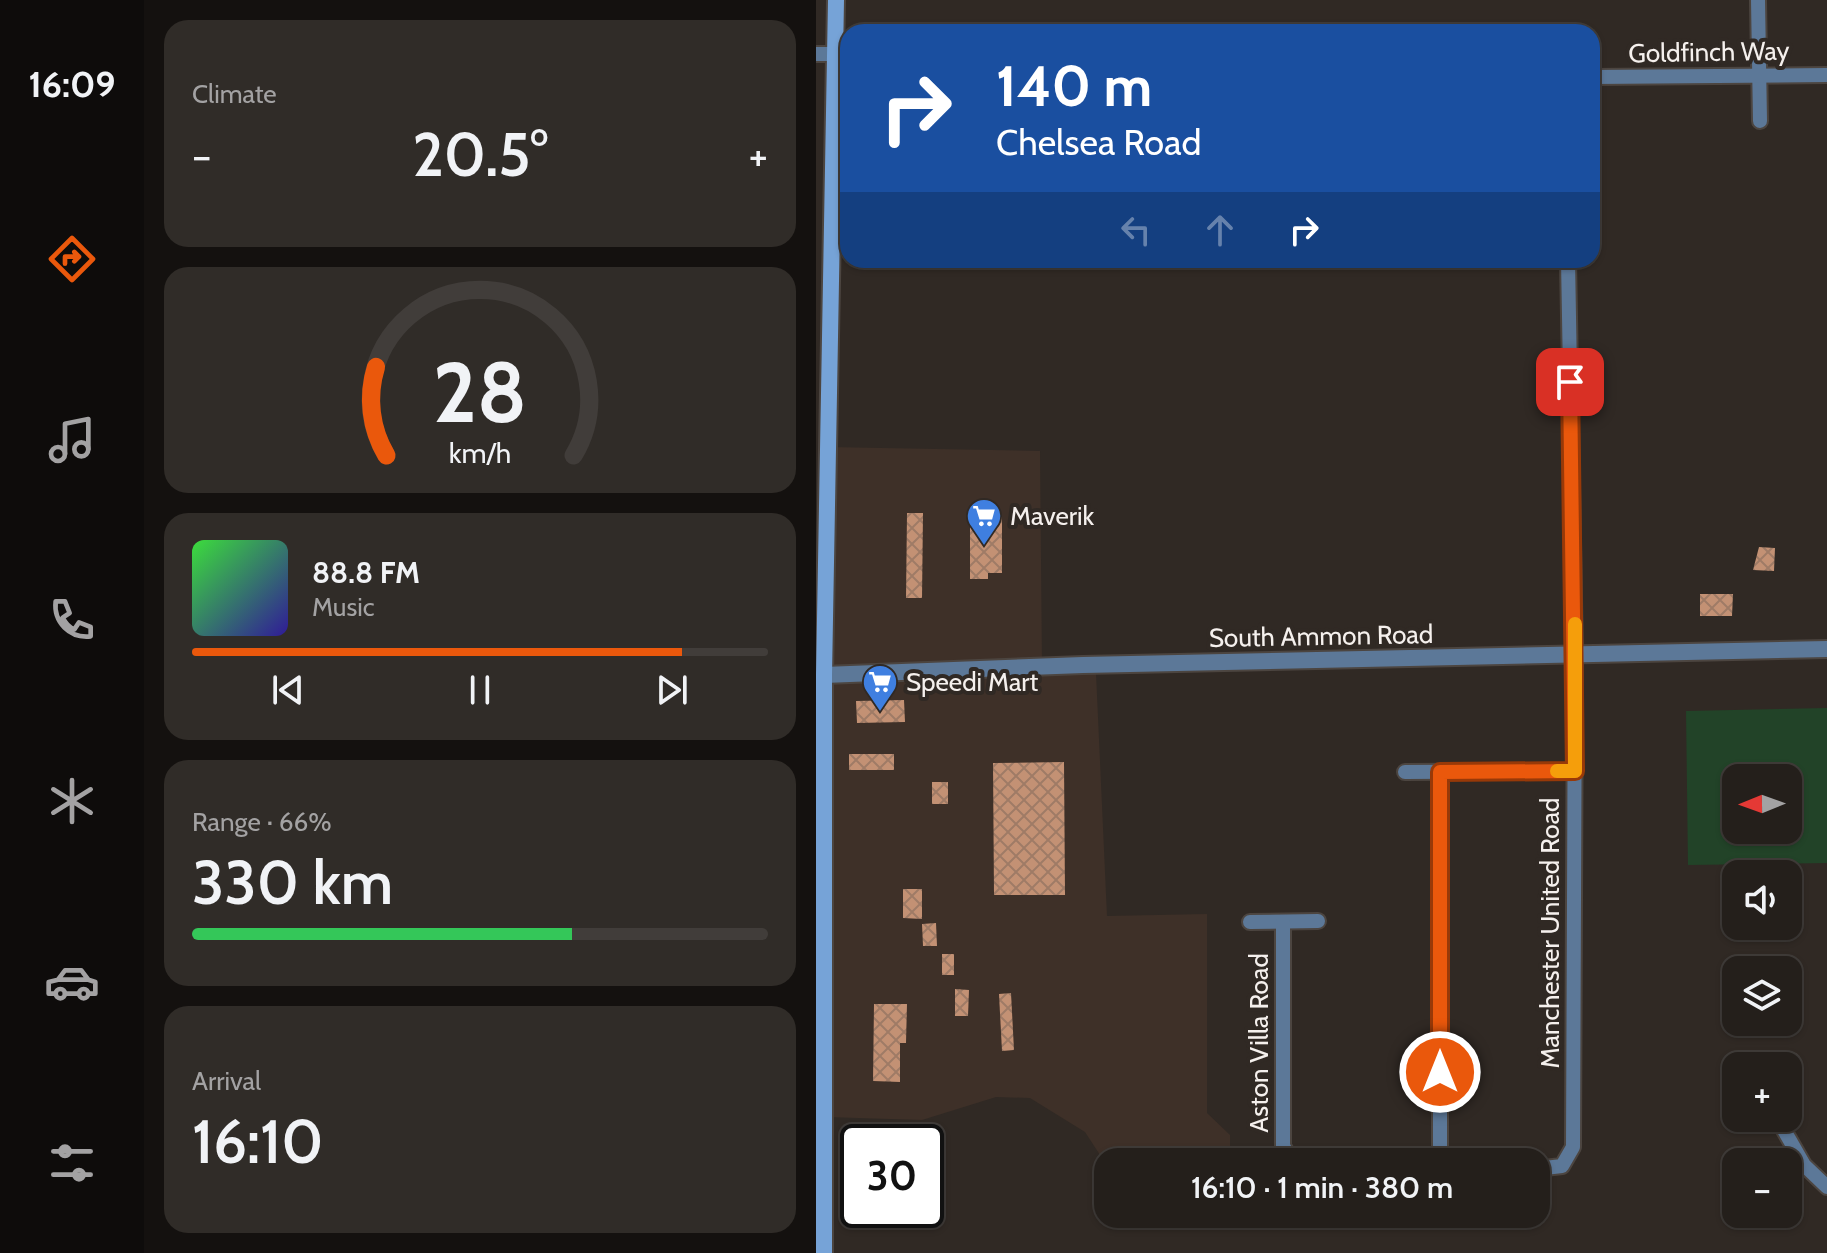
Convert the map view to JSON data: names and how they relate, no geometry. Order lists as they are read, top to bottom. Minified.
{"streets":{"street":["Goldfinch Way","South Ammon Road","Manchester United Road","Aston Villa Road"]},"crossings":[["South Ammon Road","Manchester United Road"]],"places":{"supermarket":["Maverik","Speedi Mart"]},"north":"left","page":{"tabs":"16:09","tile":["Climate",["Range · 66%","330 km"],["Arrival","16:10"]],"turn":["140 m","Chelsea Road"],"heat":["−","20.5°","+"],"song":["88.8 FM","Music"],"map_buttons":["+","−"],"limit":"30","trip":"16:10 · 1 min · 380 m","gauge":["28","km/h"]}}
